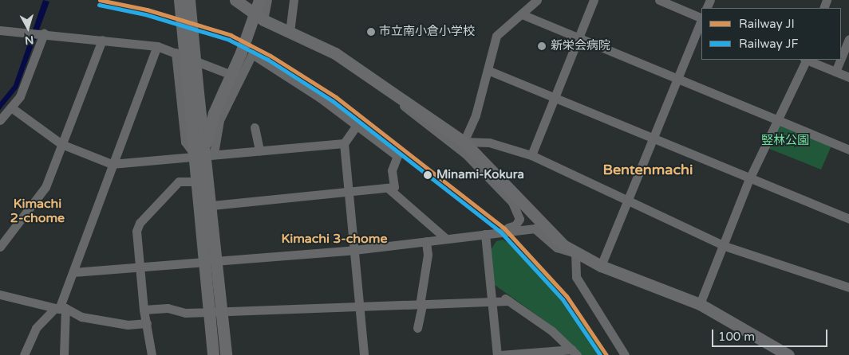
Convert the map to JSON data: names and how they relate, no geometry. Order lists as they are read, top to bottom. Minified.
{"districts":["Bentenmachi","Kimachi 2-chome","Kimachi 3-chome"],"parks":["竪林公園"],"places":["市立南小倉小学校","新栄会病院","Minami-Kokura"],"lines":["rail line JI","rail line JF"],"legend":["Railway JI","Railway JF"],"scale_bar":"100 m","north":"bottom"}
